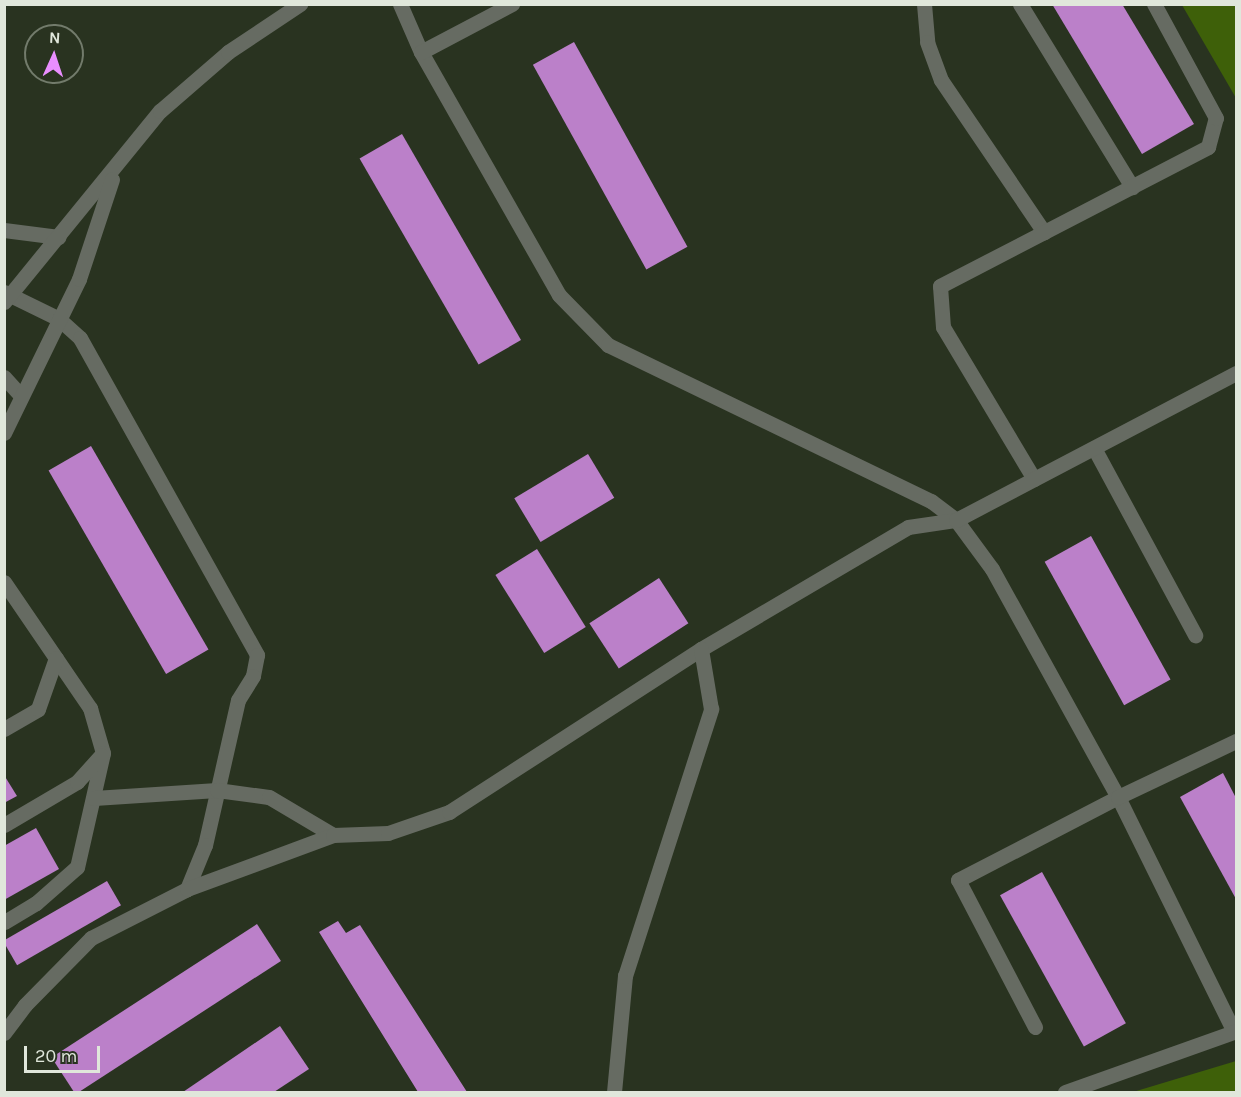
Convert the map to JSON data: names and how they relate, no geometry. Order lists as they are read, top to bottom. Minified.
{"scale_bar":"20 m","north":"top"}
